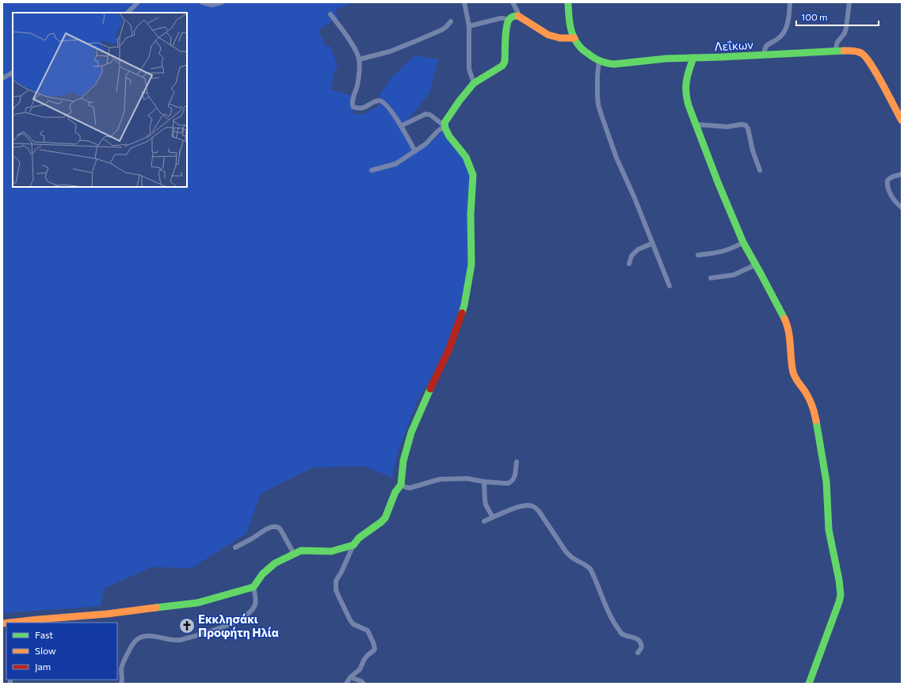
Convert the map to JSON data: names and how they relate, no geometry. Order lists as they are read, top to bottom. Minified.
{"streets":{"street":["Λεΐκων"]},"places":{"church":["Εκκλησάκι Προφήτη Ηλία"]},"legend":["Fast","Slow","Jam"],"scale_bar":"100 m"}
